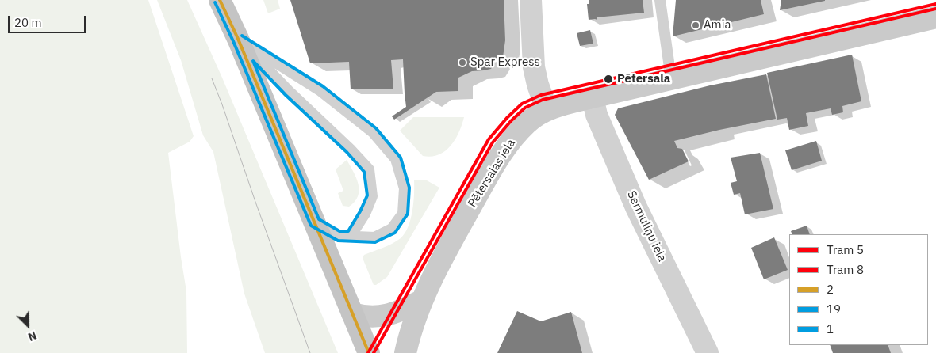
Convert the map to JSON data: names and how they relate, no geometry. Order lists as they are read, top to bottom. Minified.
{"streets":{"street":["Pētersalas iela","Sermuliņu iela"]},"crossings":[["Pētersalas iela","Sermuliņu iela"]],"places":["Amia","Spar Express","Pētersala"],"lines":["transit line 2","transit line 19","tram line 5","tram line 8","transit line 1"],"legend":["Tram 5","Tram 8","2","19","1"],"scale_bar":"20 m","north":"bottom right"}
